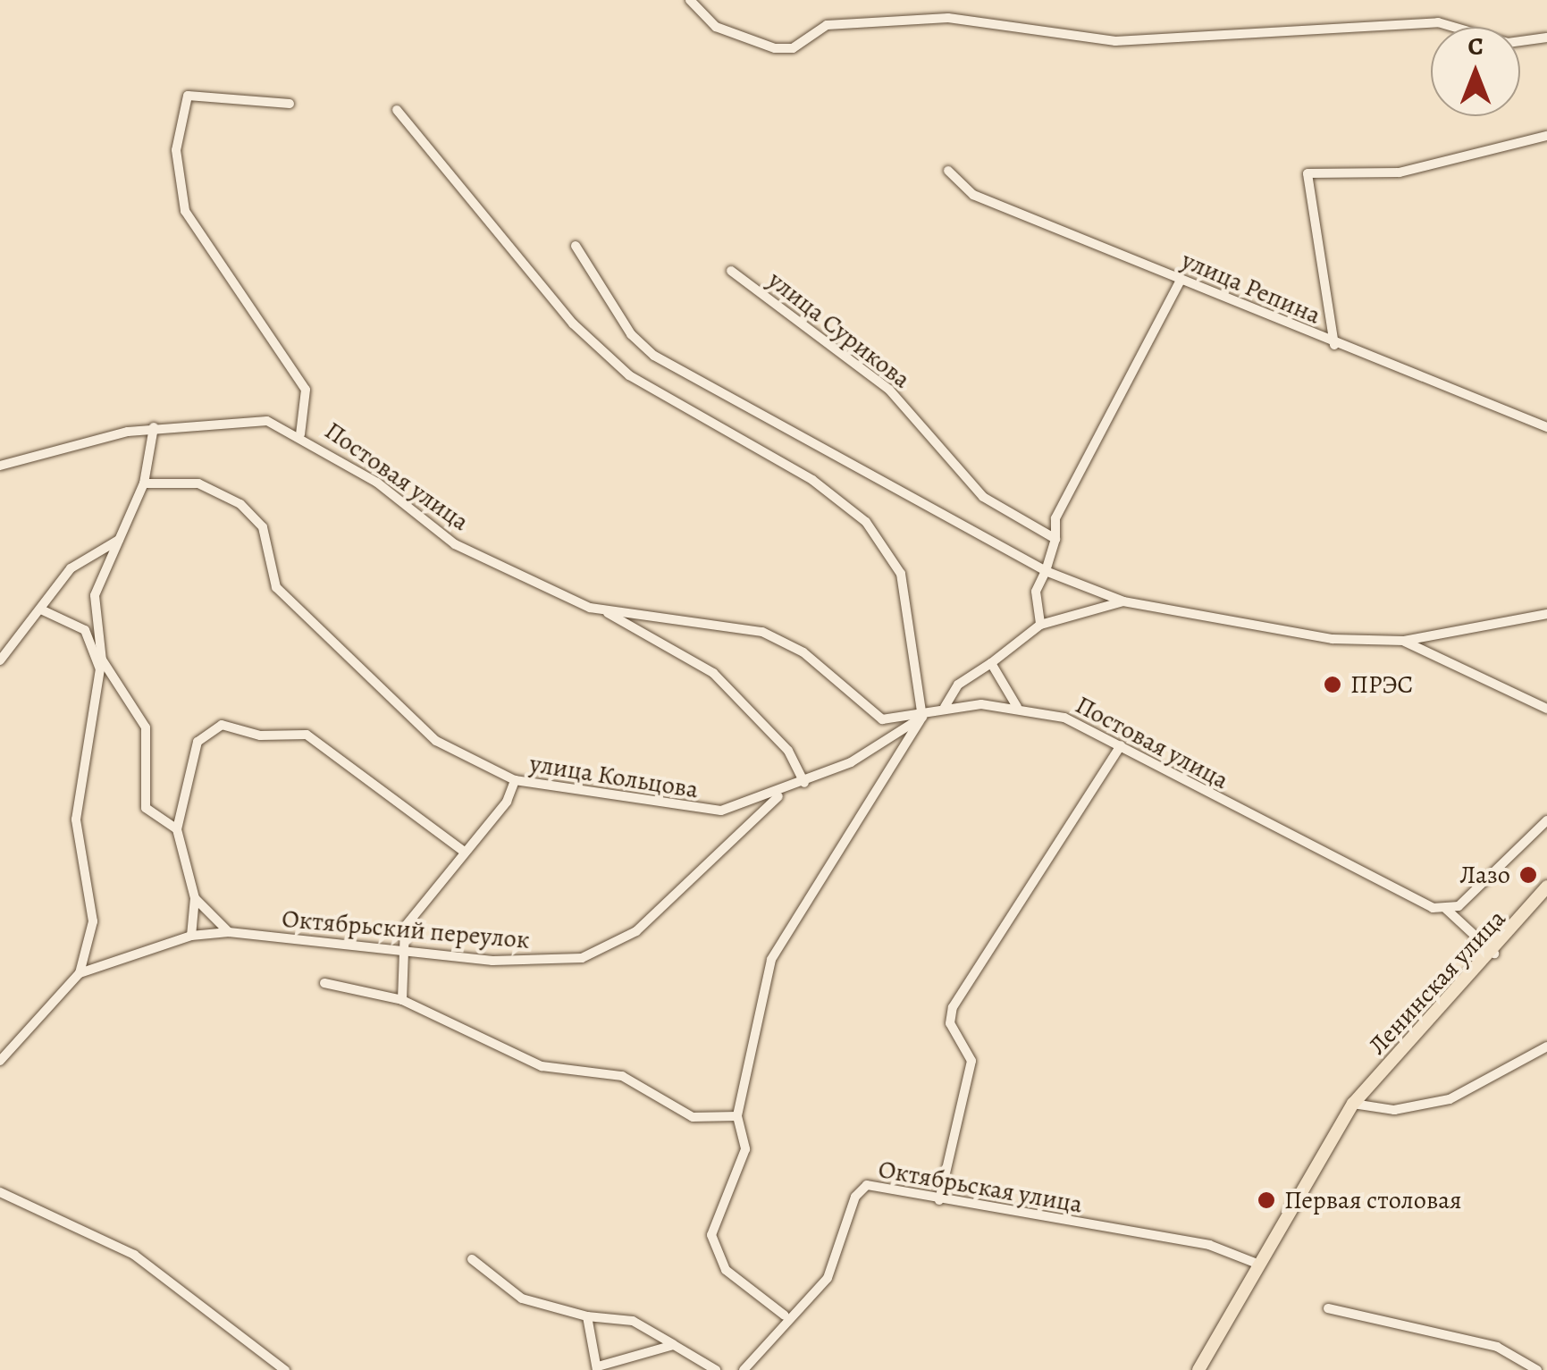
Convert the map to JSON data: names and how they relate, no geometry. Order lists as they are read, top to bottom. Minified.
{"streets":{"main road":["Ленинская улица"],"street":["улица Репина","улица Сурикова","Постовая улица","улица Кольцова","Октябрьский переулок","Октябрьская улица"]},"crossings":[["Постовая улица","улица Кольцова"],["улица Кольцова","Октябрьский переулок"],["Ленинская улица","Октябрьская улица"]],"places":["ПРЭС","Лазо","Первая столовая"],"north":"top"}
